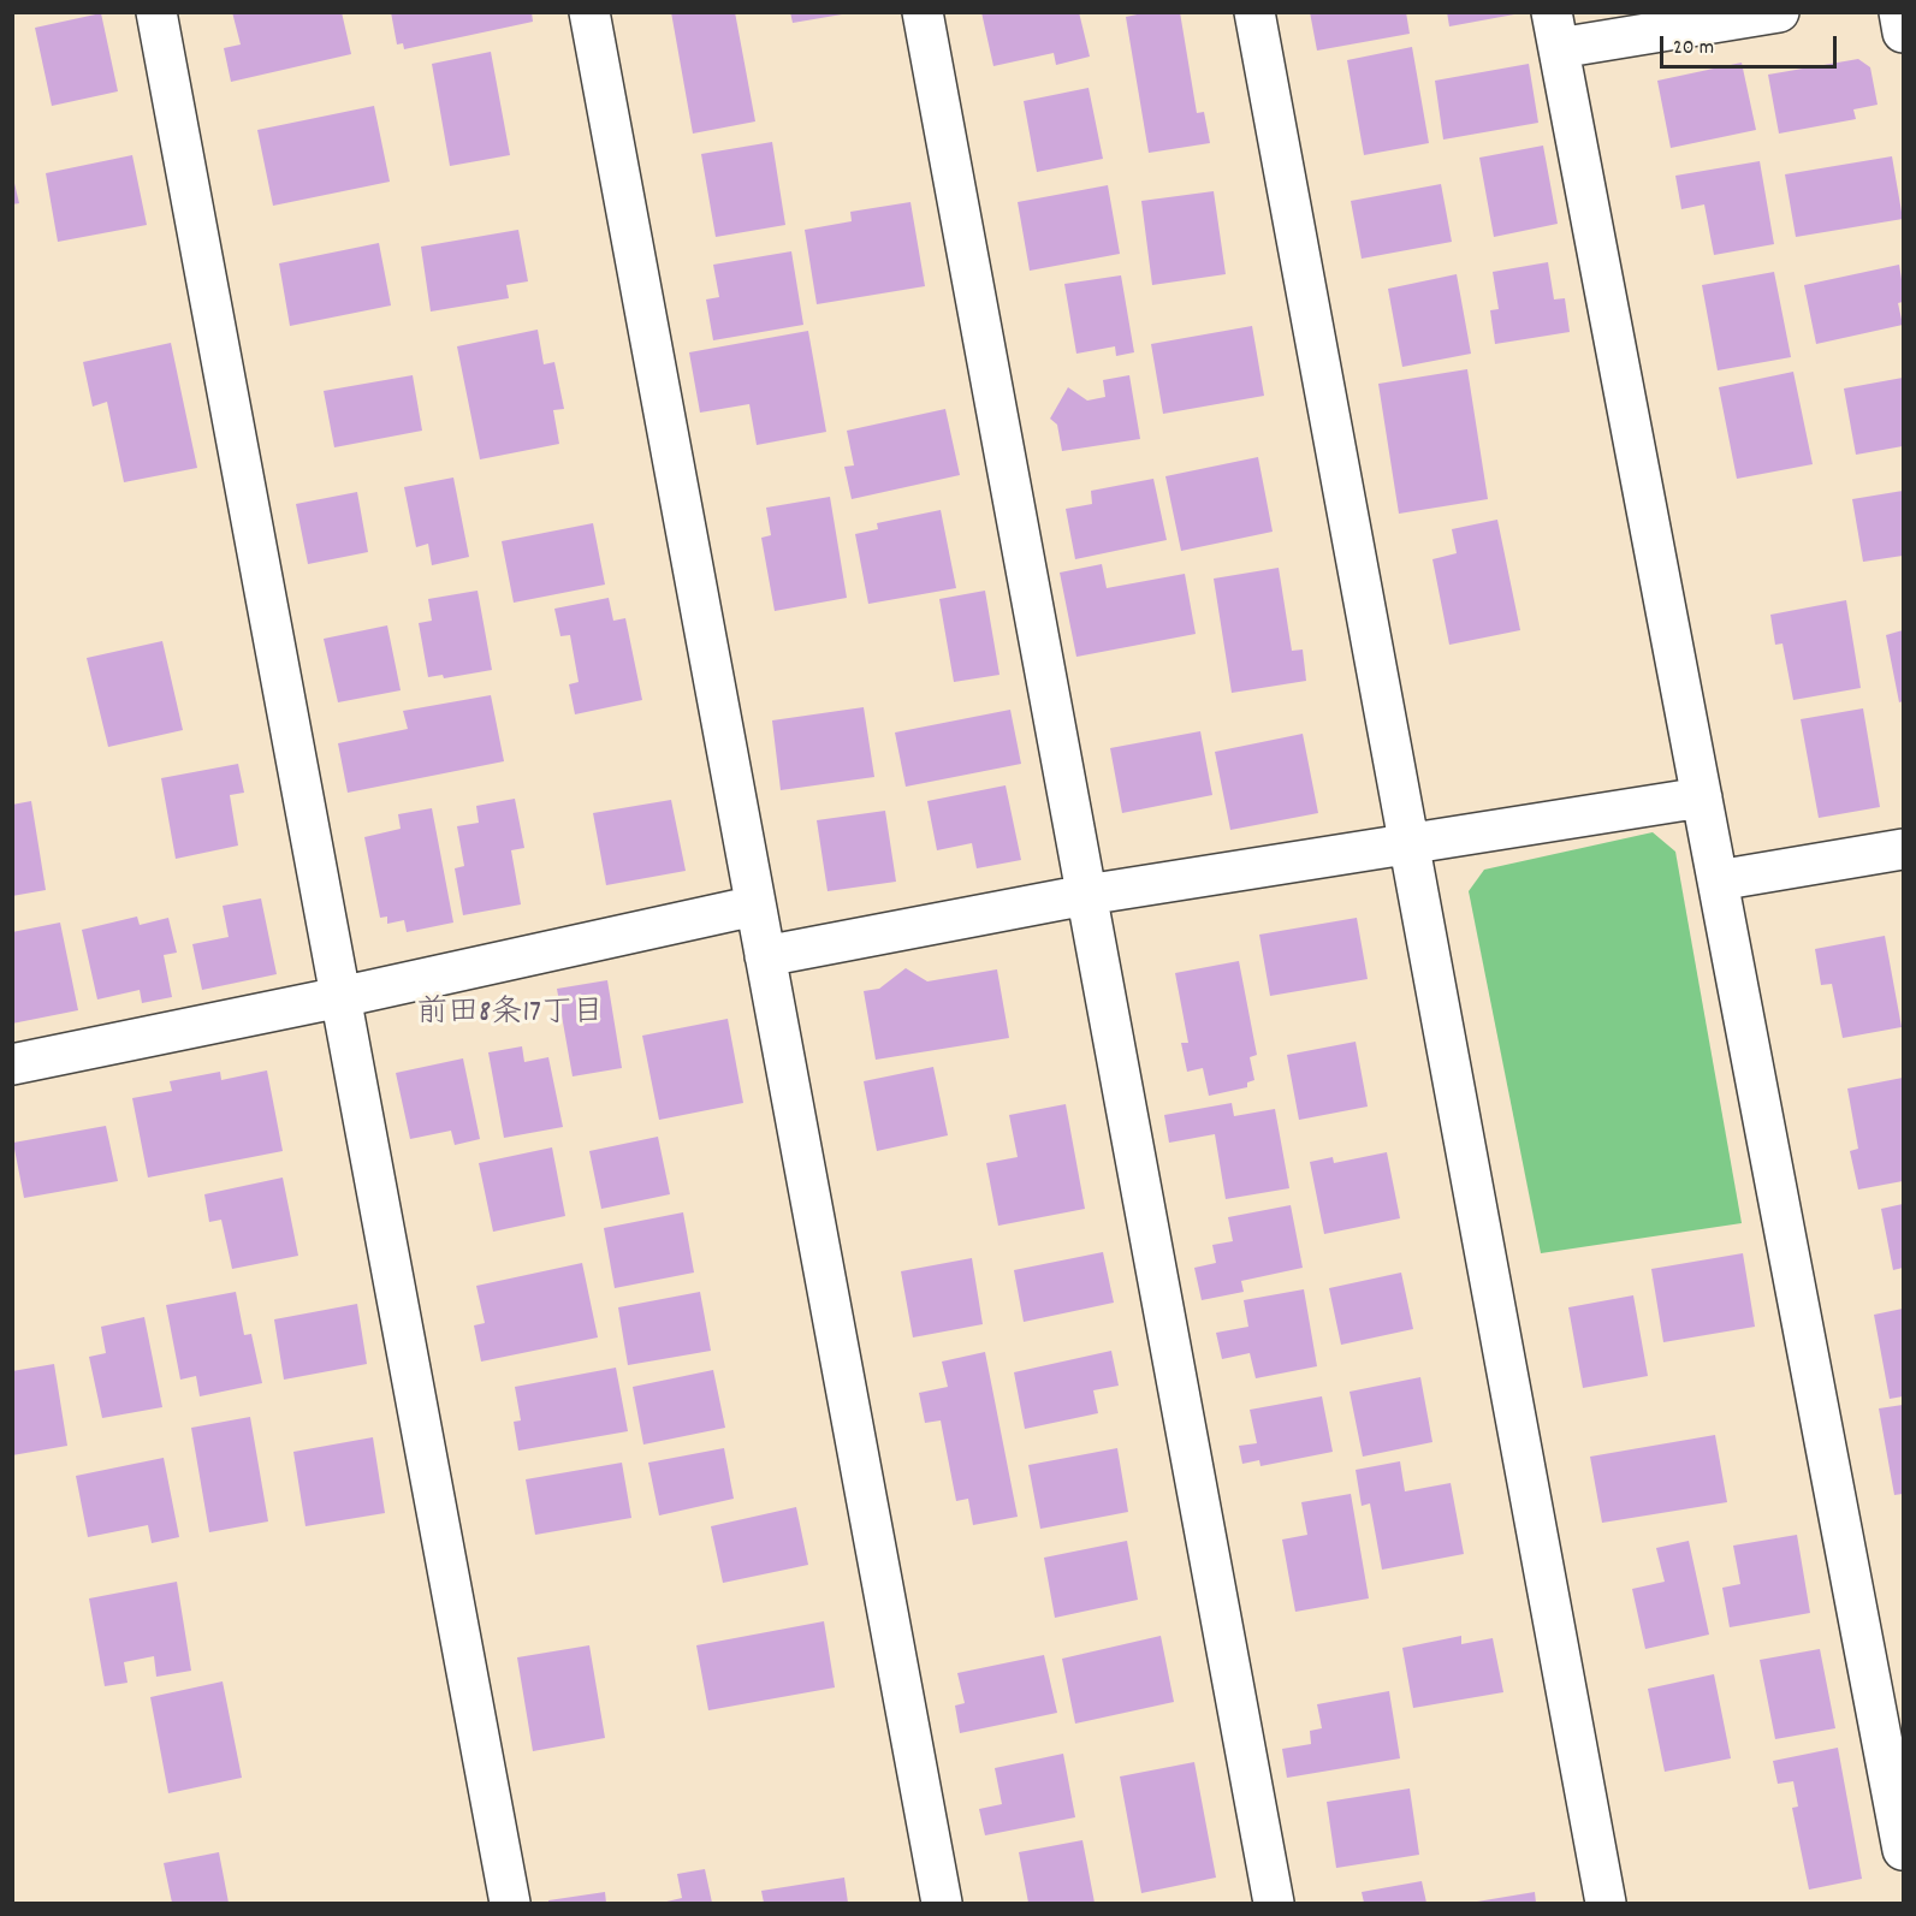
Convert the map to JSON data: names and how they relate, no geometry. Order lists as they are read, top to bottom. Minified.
{"districts":["前田8条17丁目"],"scale_bar":"20 m"}
